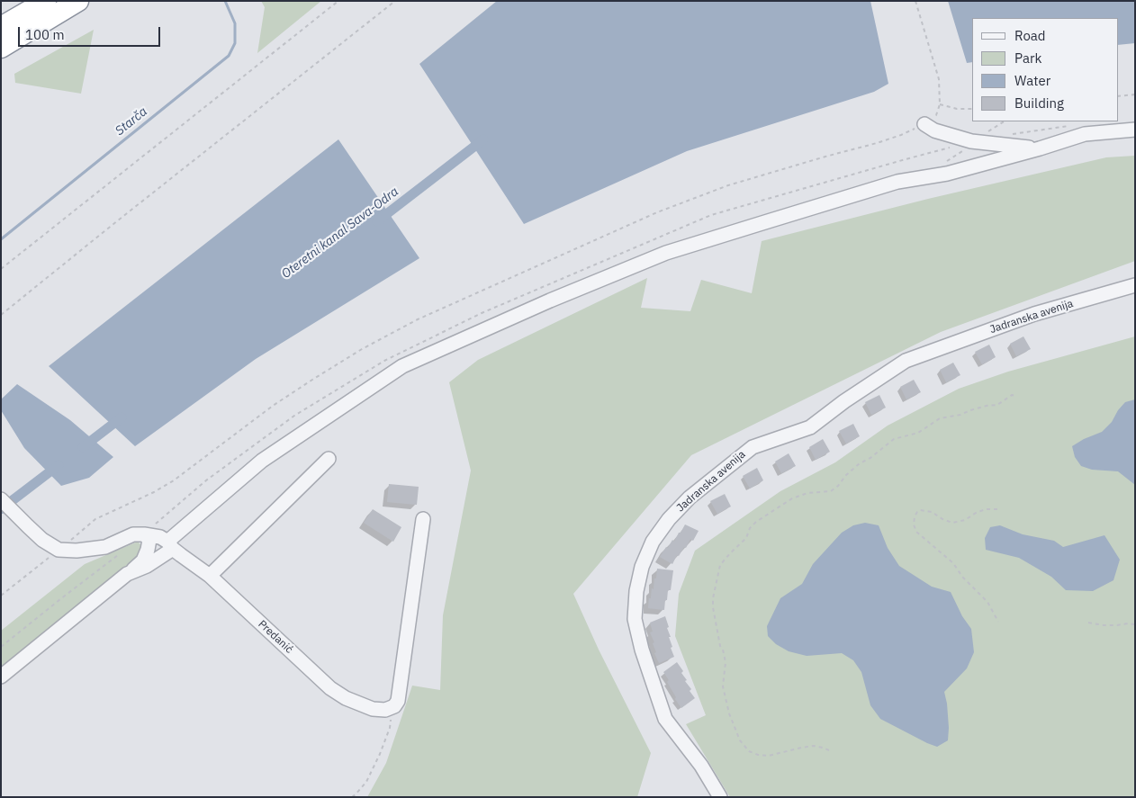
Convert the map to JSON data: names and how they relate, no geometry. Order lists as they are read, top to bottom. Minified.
{"streets":{"street":["Jadranska avenija","Predanić"]},"water":["Starča","Oteretni kanal Sava-Odra"],"legend":["Road","Park","Water","Building"],"scale_bar":"100 m"}
